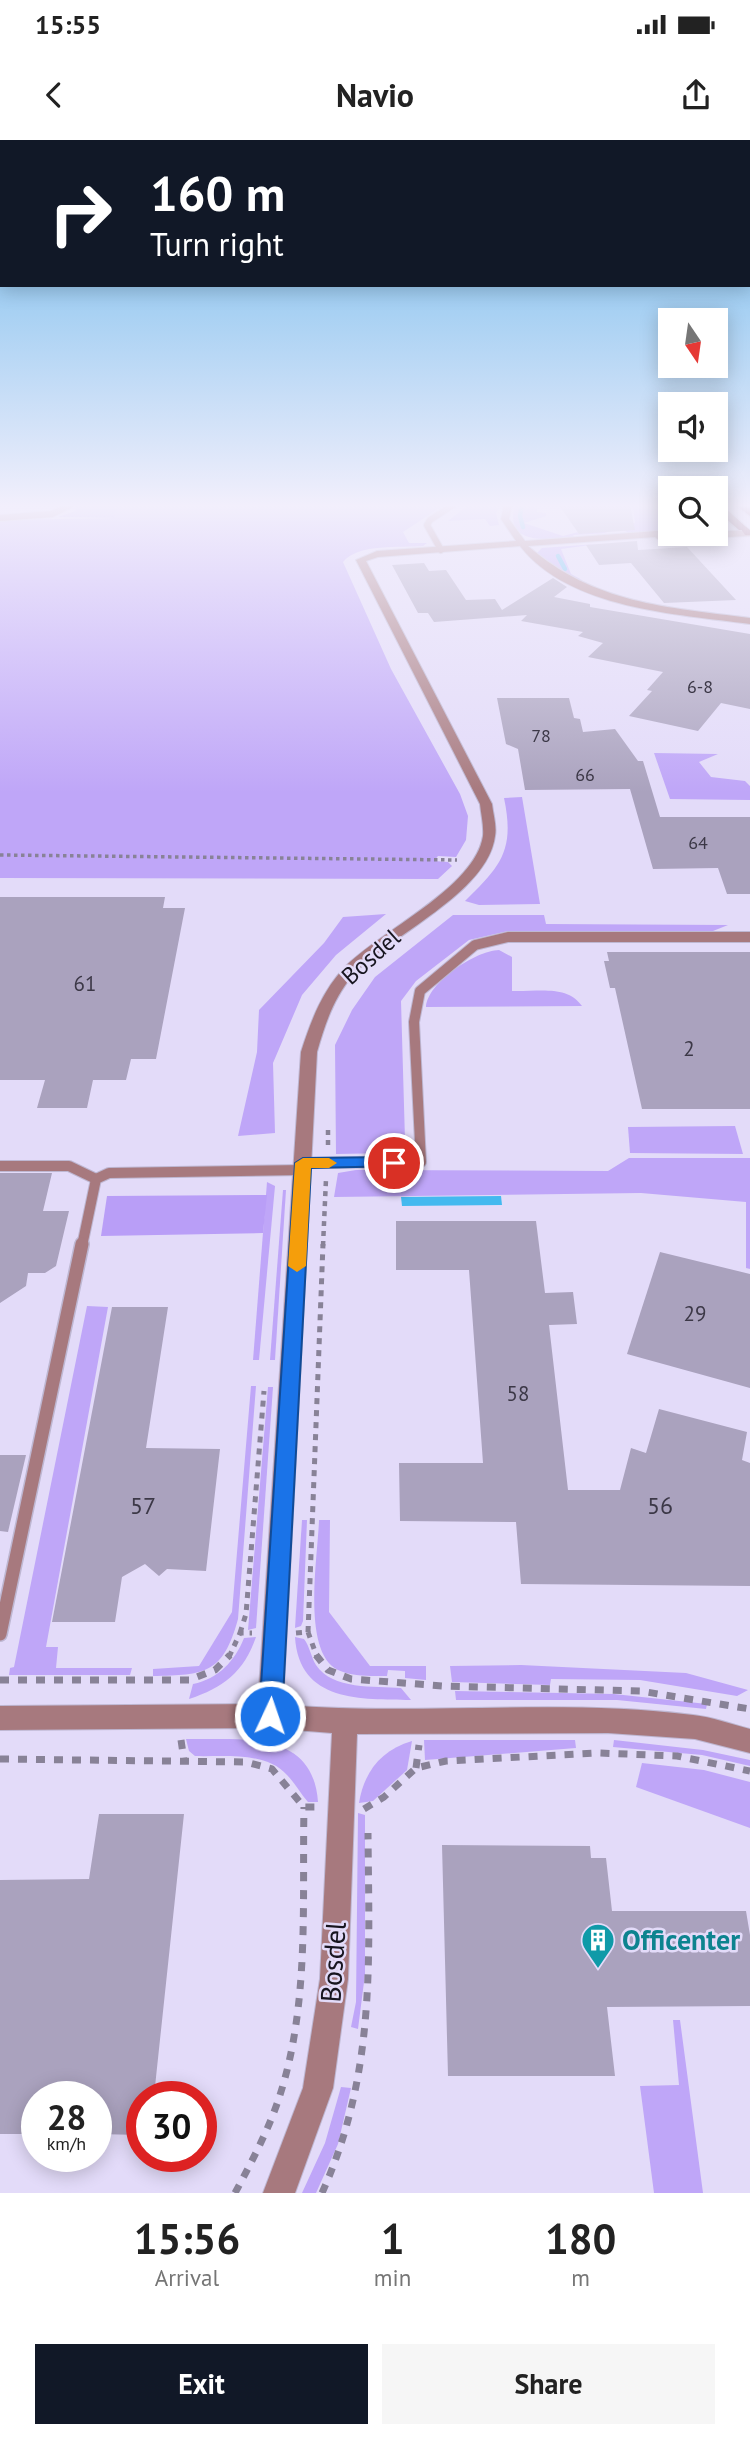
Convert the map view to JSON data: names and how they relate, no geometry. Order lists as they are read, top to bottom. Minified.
{"streets":{"street":["Bosdel"]},"places":{"building":["Officenter"]},"house_numbers":["6-8","78","66","64","61","2","29","58","57","56"],"north":"bottom","page":{"status":"15:55","header":"Navio","turn":["160 m","Turn right"],"speed":"28 km/h","limit":"30","eta":["15:56","Arrival","1","min","180","m"],"buttons":["Exit","Share"]}}
